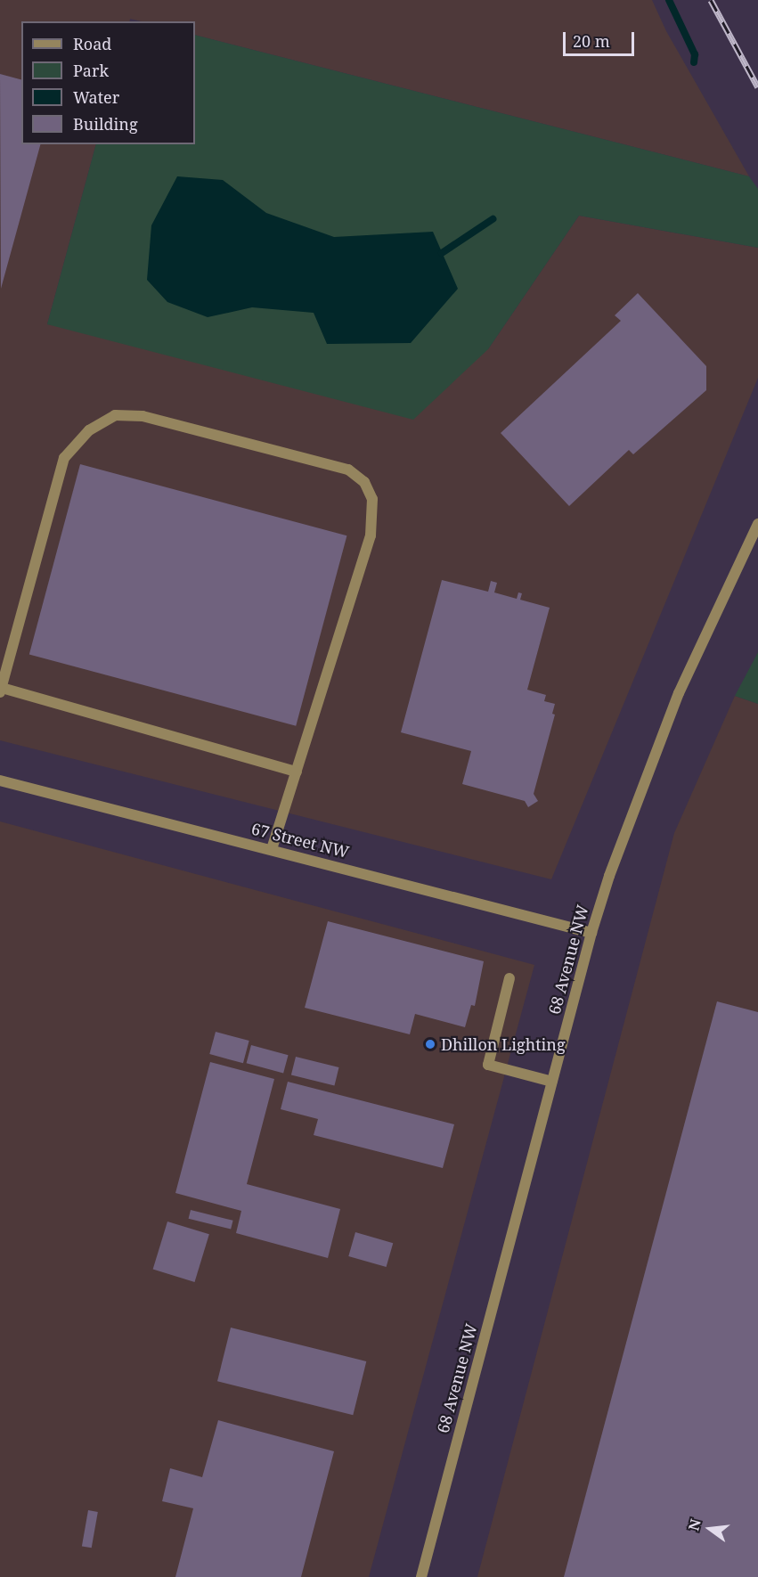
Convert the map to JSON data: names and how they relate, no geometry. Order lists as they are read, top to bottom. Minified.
{"streets":{"street":["67 Street NW","68 Avenue NW"]},"crossings":[["67 Street NW","68 Avenue NW"]],"places":["Dhillon Lighting"],"legend":["Road","Park","Water","Building"],"scale_bar":"20 m","north":"left"}
